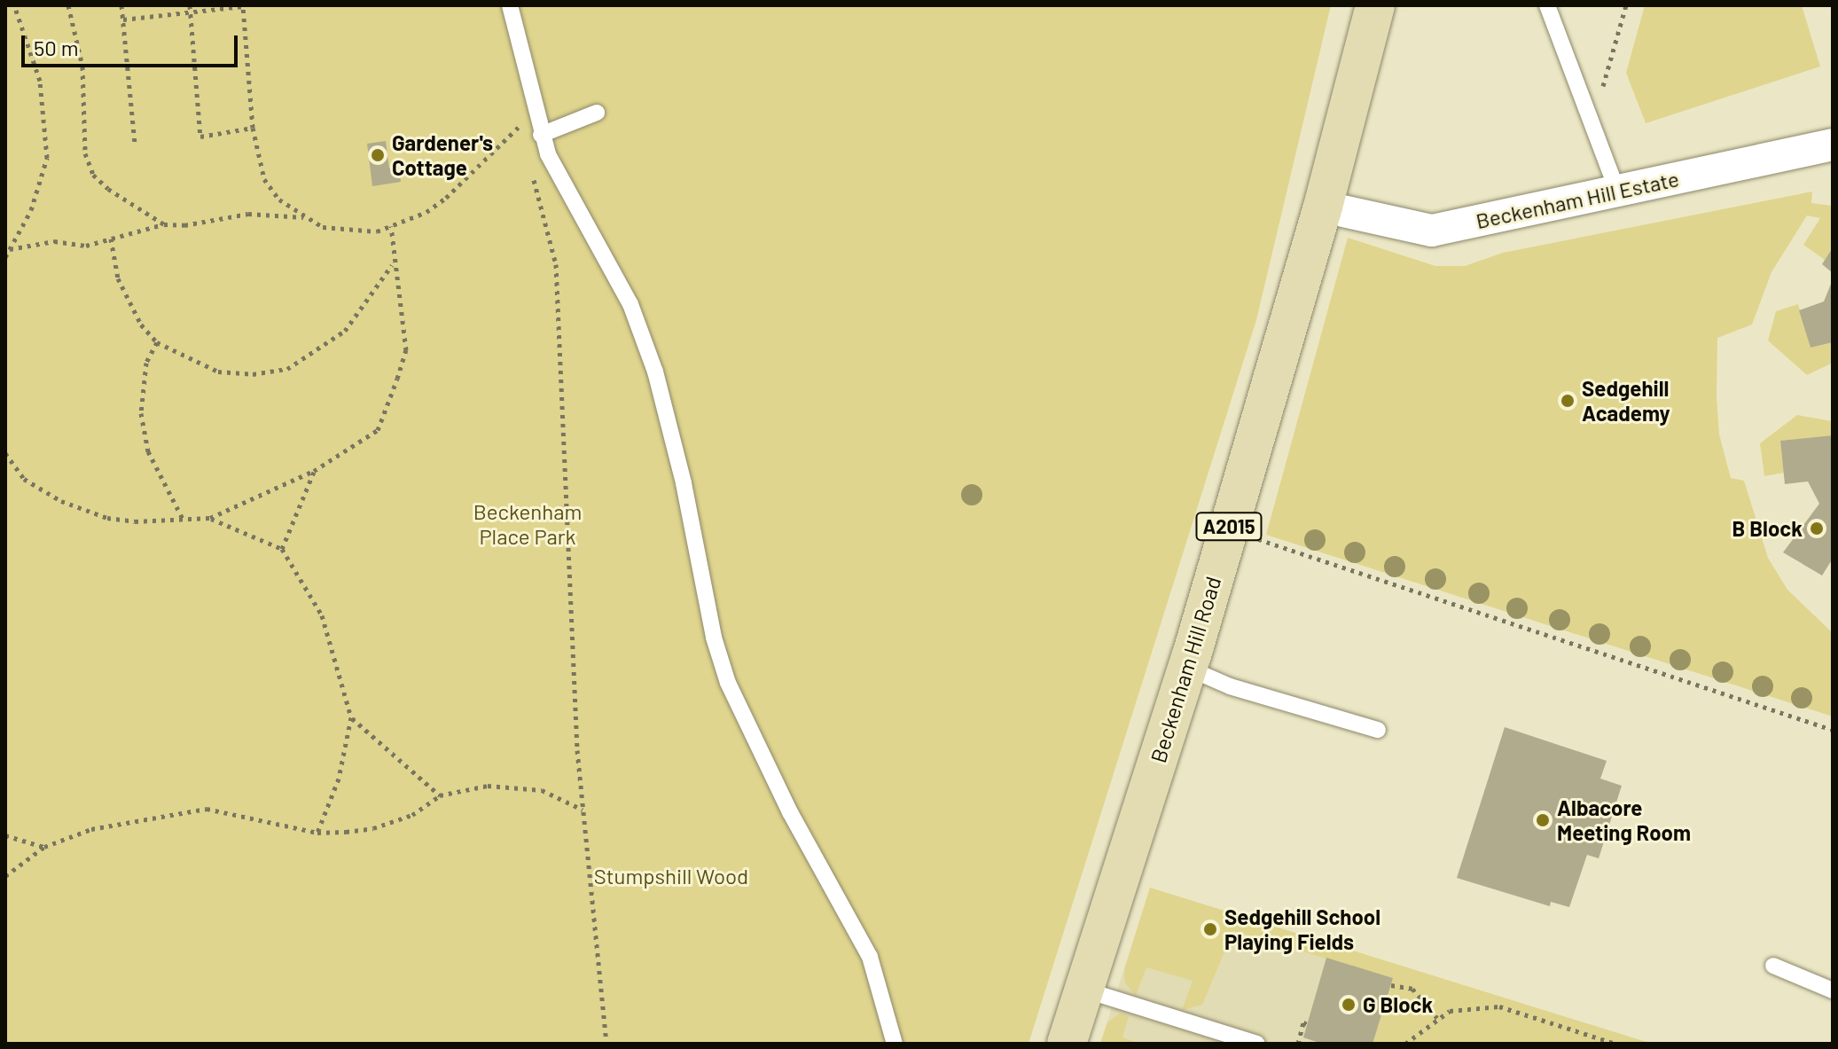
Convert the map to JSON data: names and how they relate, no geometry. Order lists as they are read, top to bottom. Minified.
{"streets":{"main road":["A2015","Beckenham Hill Road"],"street":["Beckenham Hill Estate"]},"crossings":[["Beckenham Hill Estate","Beckenham Hill Road"]],"parks":["Beckenham Place Park","Stumpshill Wood"],"places":["Gardener's Cottage","Sedgehill Academy","B Block","Albacore Meeting Room","Sedgehill School Playing Fields","G Block"],"scale_bar":"50 m"}
